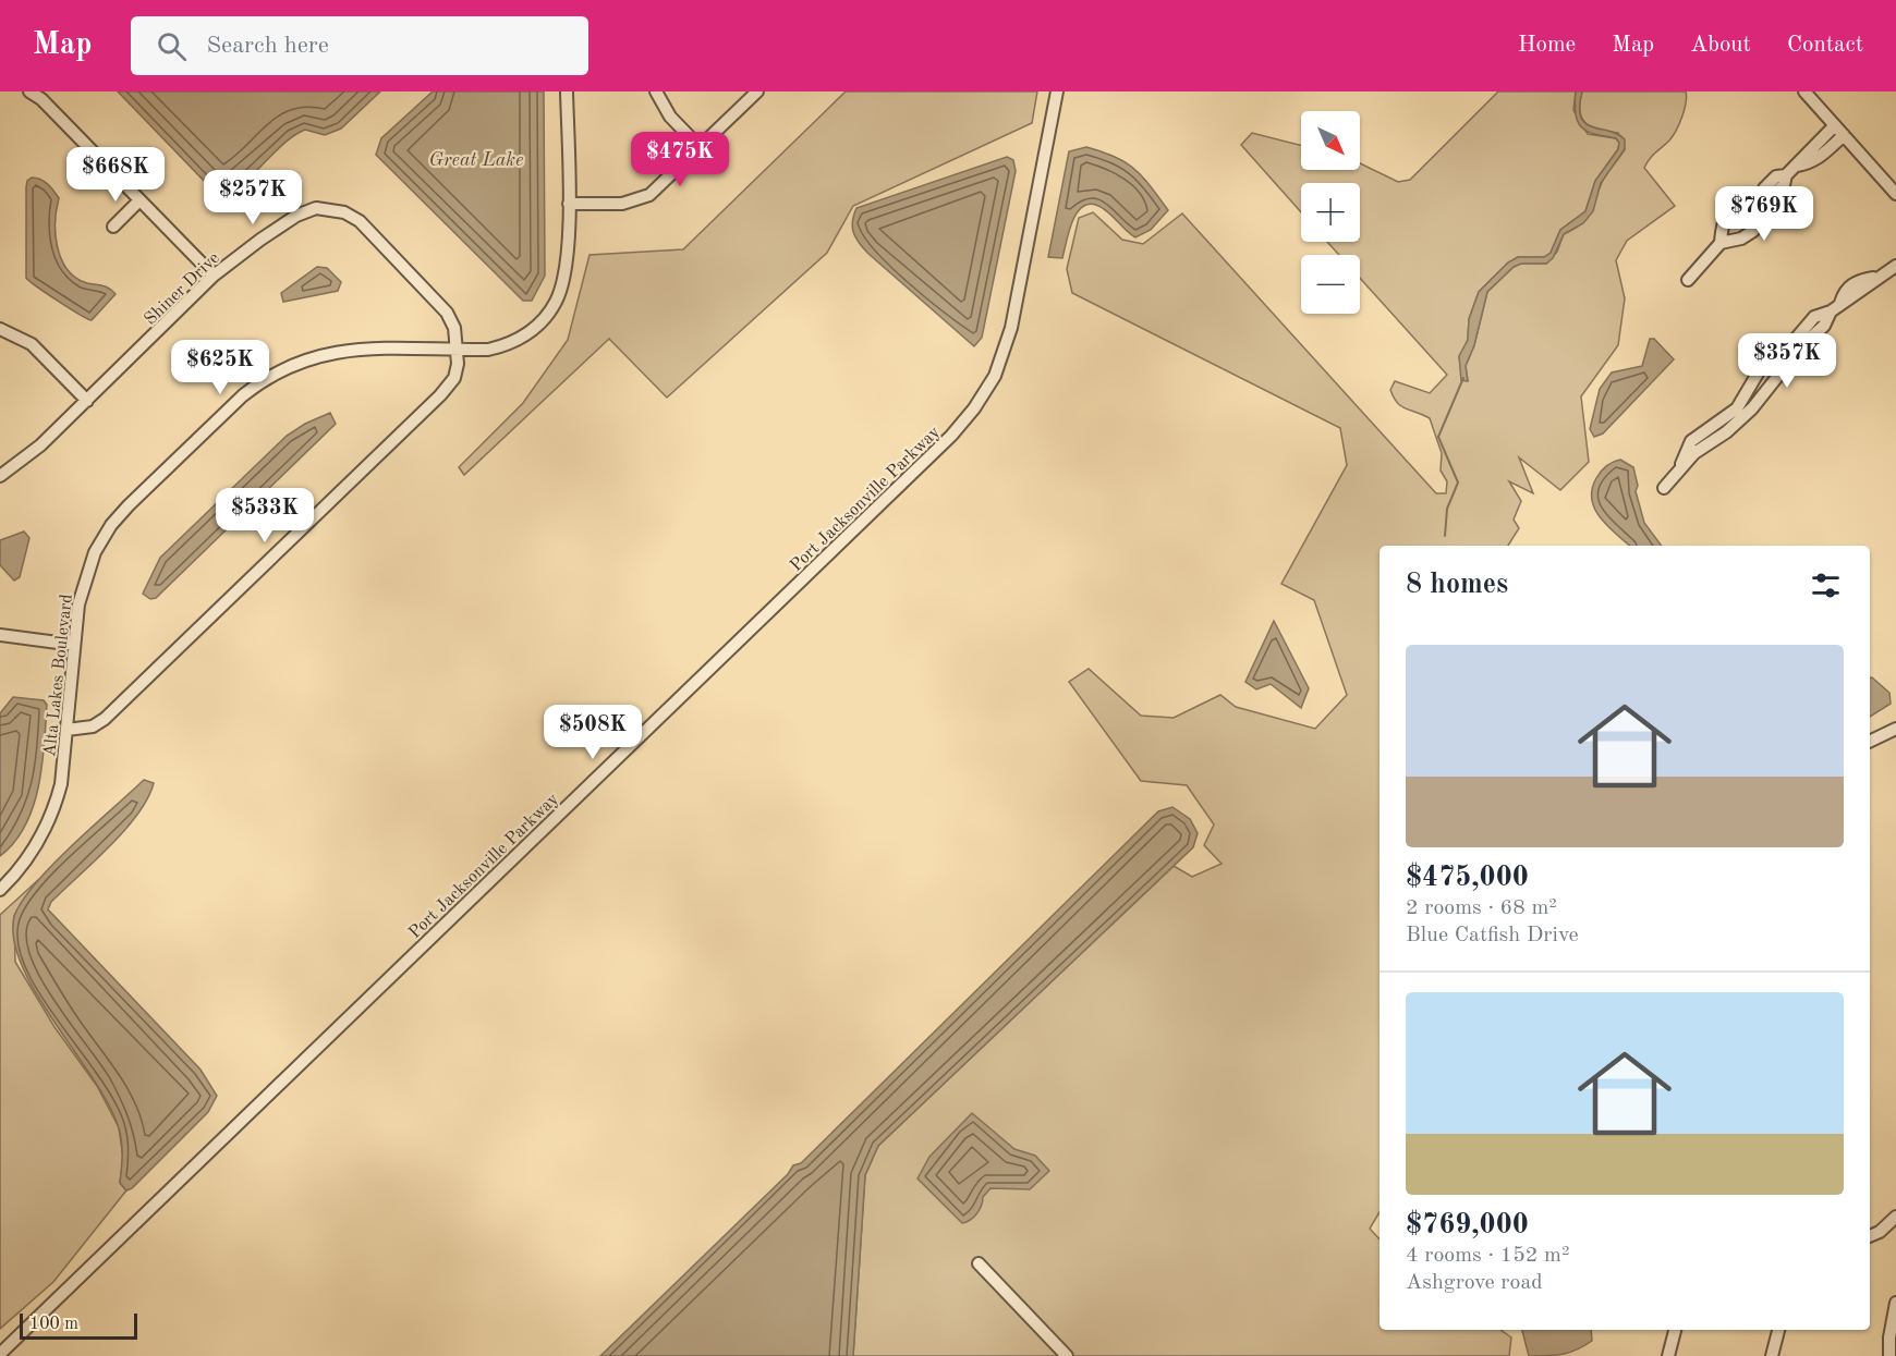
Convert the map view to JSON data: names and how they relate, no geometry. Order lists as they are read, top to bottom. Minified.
{"streets":{"street":["Shiner Drive","Port Jacksonville Parkway","Alta Lakes Boulevard"]},"crossings":[["Shiner Drive","Alta Lakes Boulevard"]],"water":["Great Lake"],"scale_bar":"100 m","north":"bottom right","page":{"header":"Map","search":"Search here","nav":["Home","Map","About","Contact"],"map_buttons":["+","−"],"price":["$475K","$668K","$257K","$769K","$357K","$625K","$533K","$508K"],"heading":"8 homes","list":[{"name":"$475,000","note":"2 rooms · 68 m² · Blue Catfish Drive"},{"name":"$769,000","note":"4 rooms · 152 m² · Ashgrove road"}],"scale":"100 m"}}
